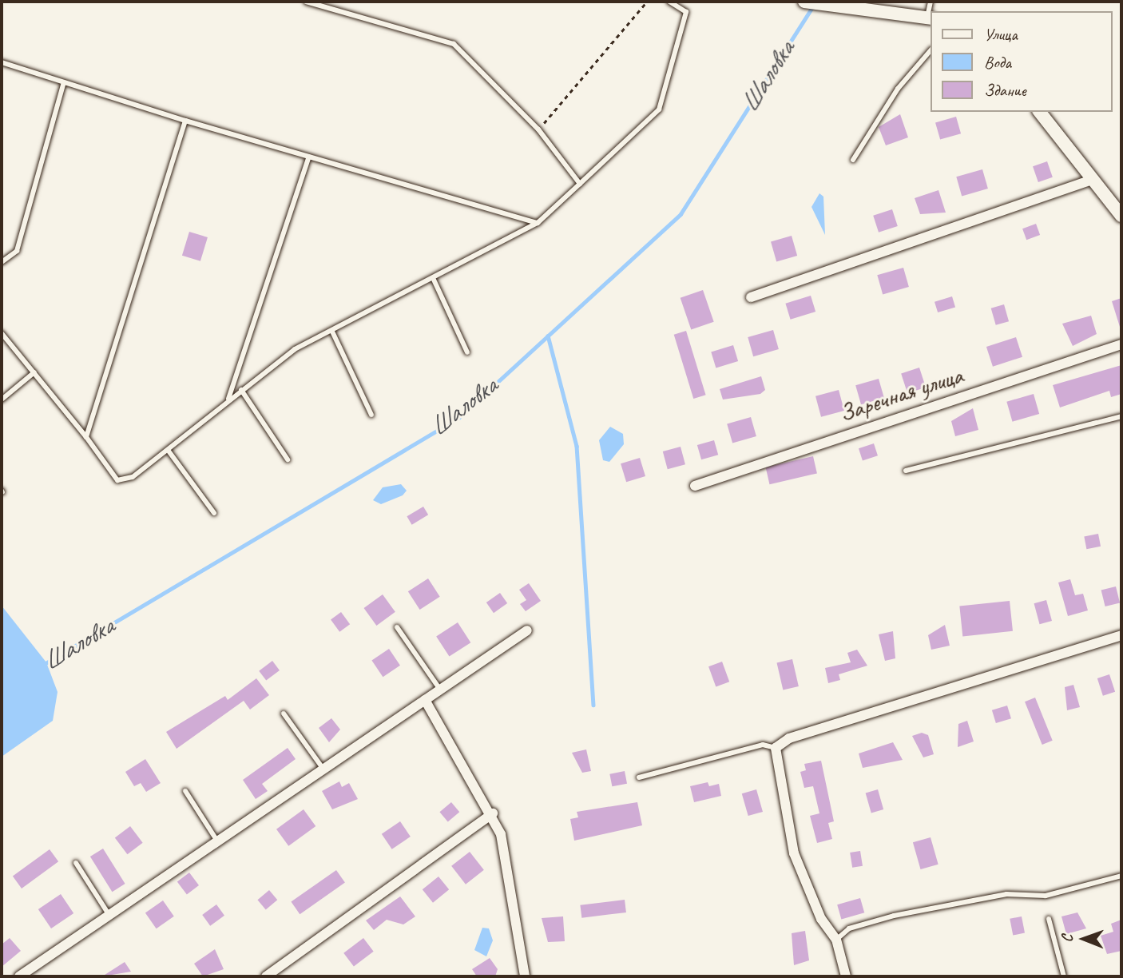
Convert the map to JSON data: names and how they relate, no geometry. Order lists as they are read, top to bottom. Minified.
{"streets":{"street":["Заречная улица"]},"water":["Шаловка"],"legend":["Улица","Вода","Здание"],"north":"left"}
